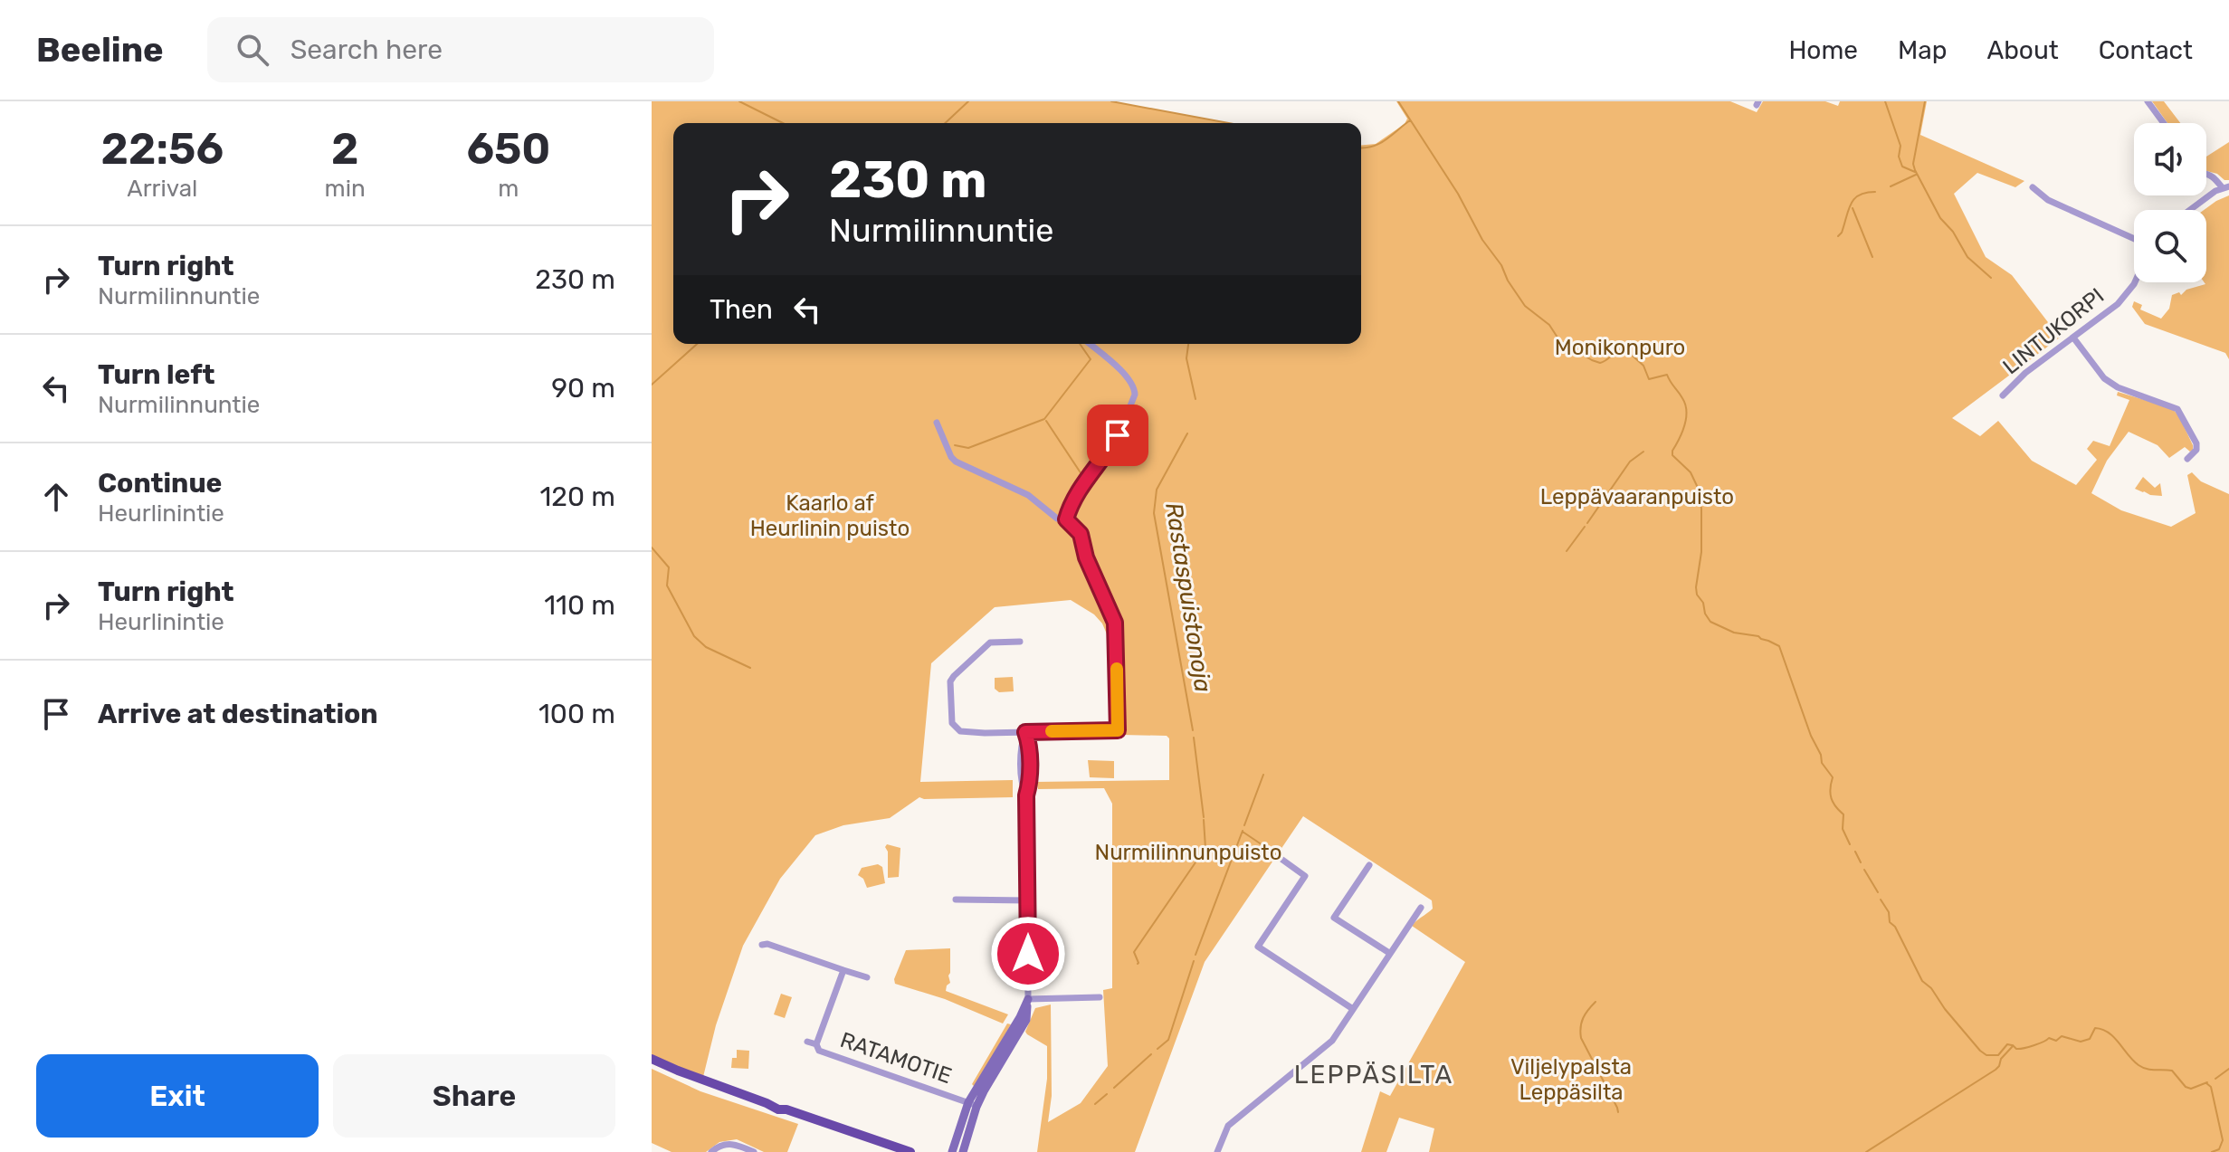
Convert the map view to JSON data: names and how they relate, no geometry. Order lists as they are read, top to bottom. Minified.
{"streets":{"street":["LINTUKORPI","RATAMOTIE"]},"districts":["LEPPÄSILTA"],"water":["Rastaspuistonoja"],"parks":["Monikonpuro","Leppävaaranpuisto","Kaarlo af Heurlinin puisto","Nurmilinnunpuisto","Viljelypalsta Leppäsilta"],"page":{"header":"Beeline","search":"Search here","nav":["Home","Map","About","Contact"],"eta":["22:56","Arrival","2","min","650","m"],"turn":["230 m","Nurmilinnuntie"],"list":[{"name":"Turn right","note":"Nurmilinnuntie","value":"230 m"},{"name":"Turn left","note":"Nurmilinnuntie","value":"90 m"},{"name":"Continue","note":"Heurlinintie","value":"120 m"},{"name":"Turn right","note":"Heurlinintie","value":"110 m"},{"name":"Arrive at destination","value":"100 m"}],"then":"Then","buttons":["Exit","Share"]}}
